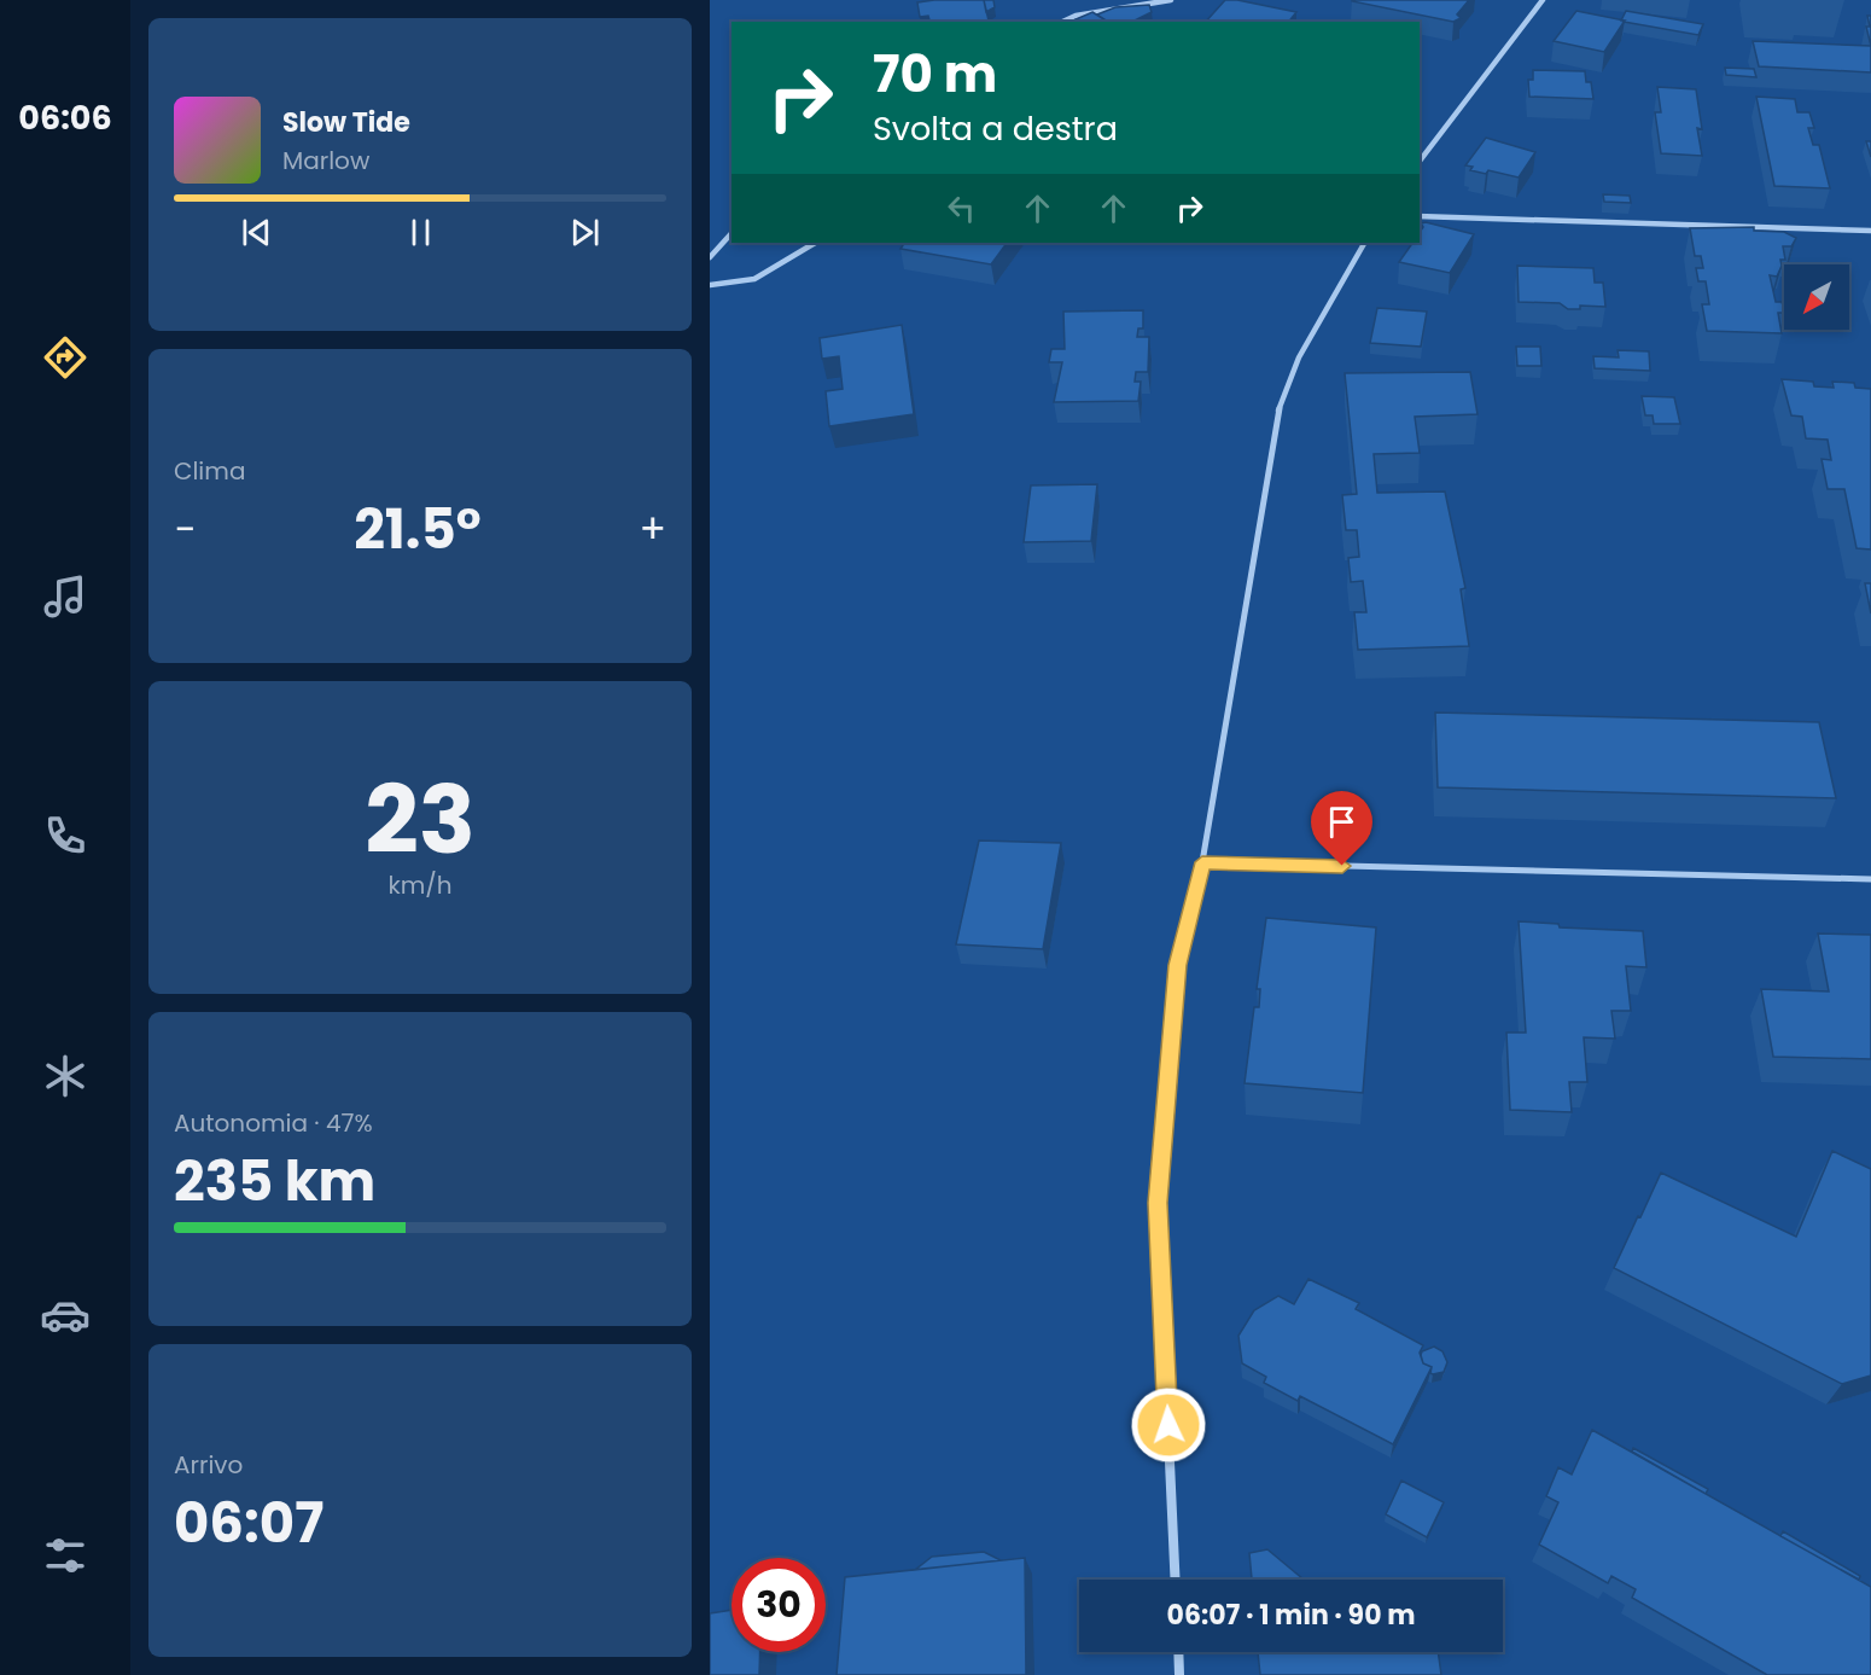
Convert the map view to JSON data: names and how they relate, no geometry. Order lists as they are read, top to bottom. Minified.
{"north":"bottom left","page":{"tabs":"06:06","turn":["70 m","Svolta a destra"],"song":["Slow Tide","Marlow"],"tile":["Clima",["23","km/h"],["Autonomia · 47%","235 km"],["Arrivo","06:07"]],"heat":["−","21.5°","+"],"limit":"30","trip":"06:07 · 1 min · 90 m"}}
